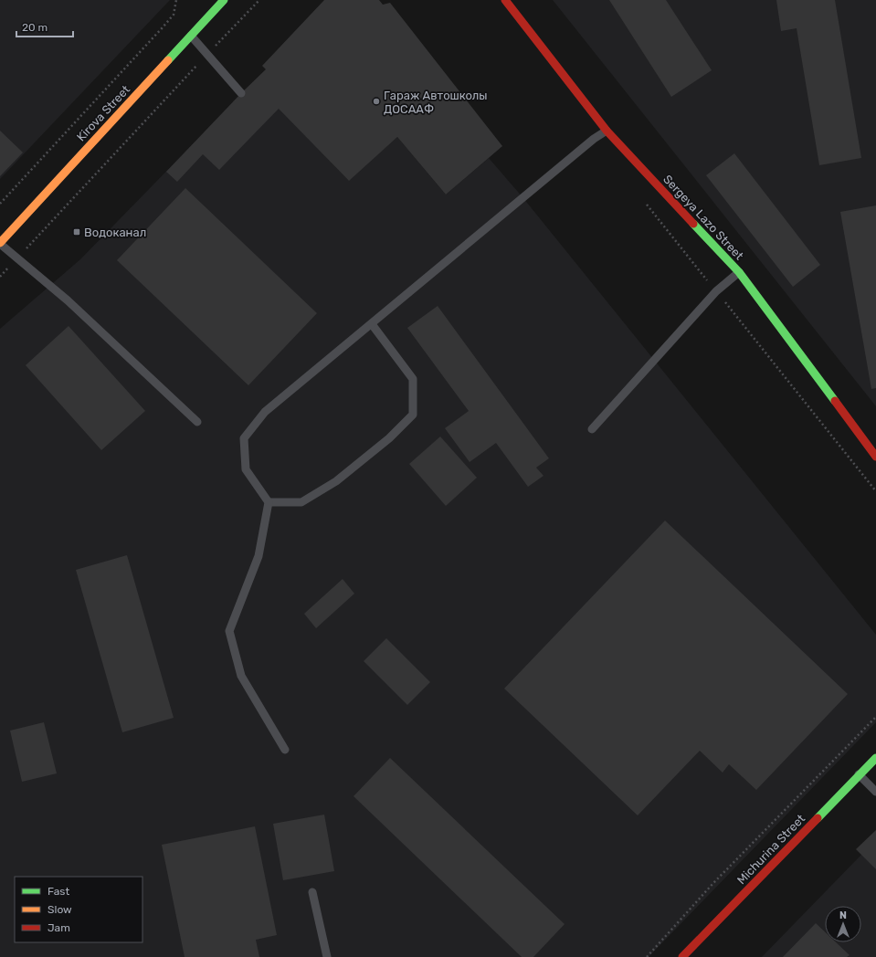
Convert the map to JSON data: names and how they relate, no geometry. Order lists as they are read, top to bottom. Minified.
{"streets":{"street":["Kirova Street","Sergeya Lazo Street","Michurina Street"]},"places":{"other":["Гараж Автошколы ДОСААФ"],"transit":["Водоканал"]},"legend":["Fast","Slow","Jam"],"scale_bar":"20 m","north":"top"}
